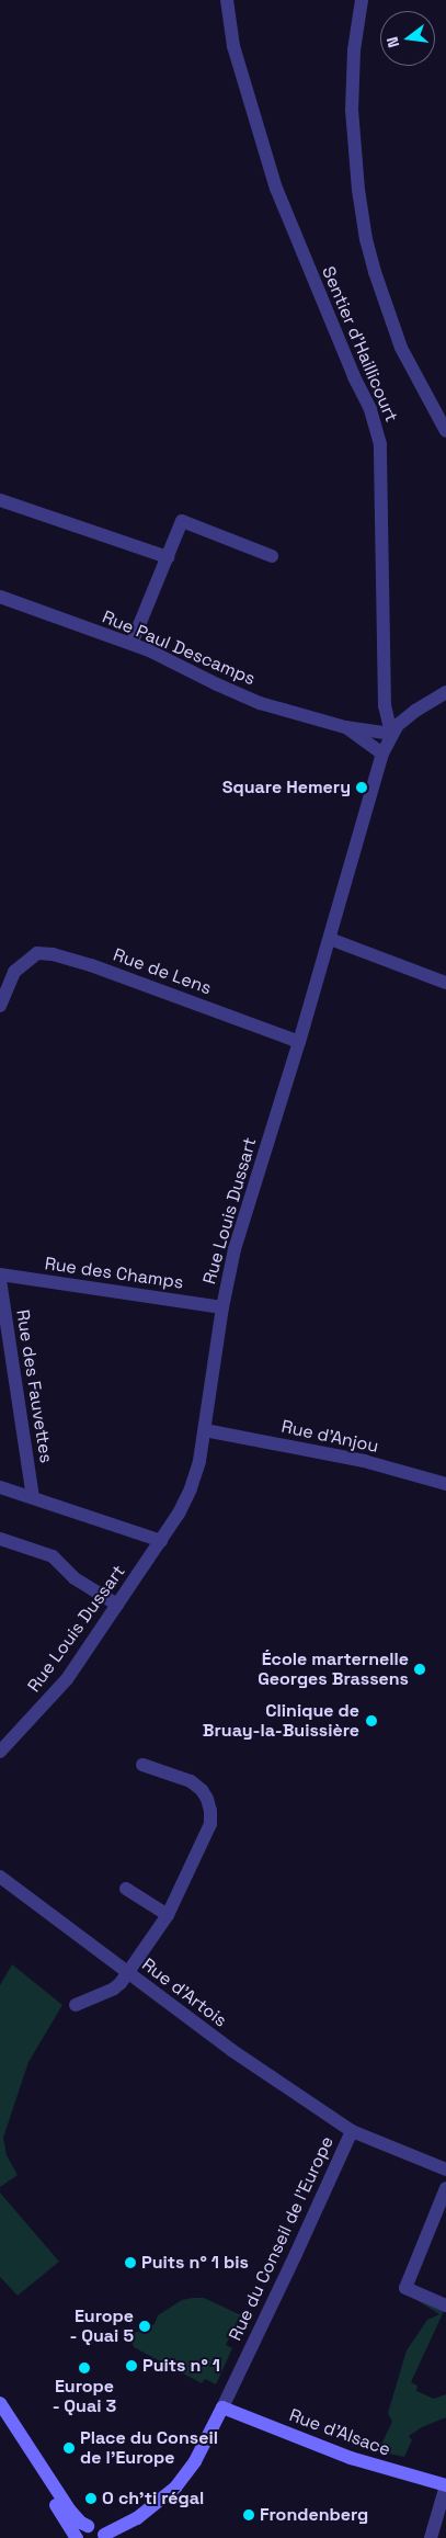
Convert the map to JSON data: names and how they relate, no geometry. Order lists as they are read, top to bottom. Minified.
{"streets":{"main road":["Rue du Conseil de l'Europe","Rue d'Alsace"],"street":["Sentier d'Haillicourt","Rue Paul Descamps","Rue de Lens","Rue Louis Dussart","Rue des Champs","Rue des Fauvettes","Rue d'Anjou","Rue d'Artois"]},"crossings":[["Sentier d'Haillicourt","Rue Paul Descamps"],["Sentier d'Haillicourt","Rue Louis Dussart"],["Rue Paul Descamps","Rue Louis Dussart"],["Rue de Lens","Rue Louis Dussart"],["Rue Louis Dussart","Rue des Champs"],["Rue Louis Dussart","Rue d'Anjou"],["Rue d'Artois","Rue du Conseil de l'Europe"],["Rue du Conseil de l'Europe","Rue d'Alsace"]],"places":["Square Hemery","École marternelle Georges Brassens","Clinique de Bruay-la-Buissière","Puits n° 1 bis","Europe - Quai 5","Puits n° 1","Europe - Quai 3","Place du Conseil de l'Europe","O ch'ti régal","Frondenberg"],"north":"left"}
